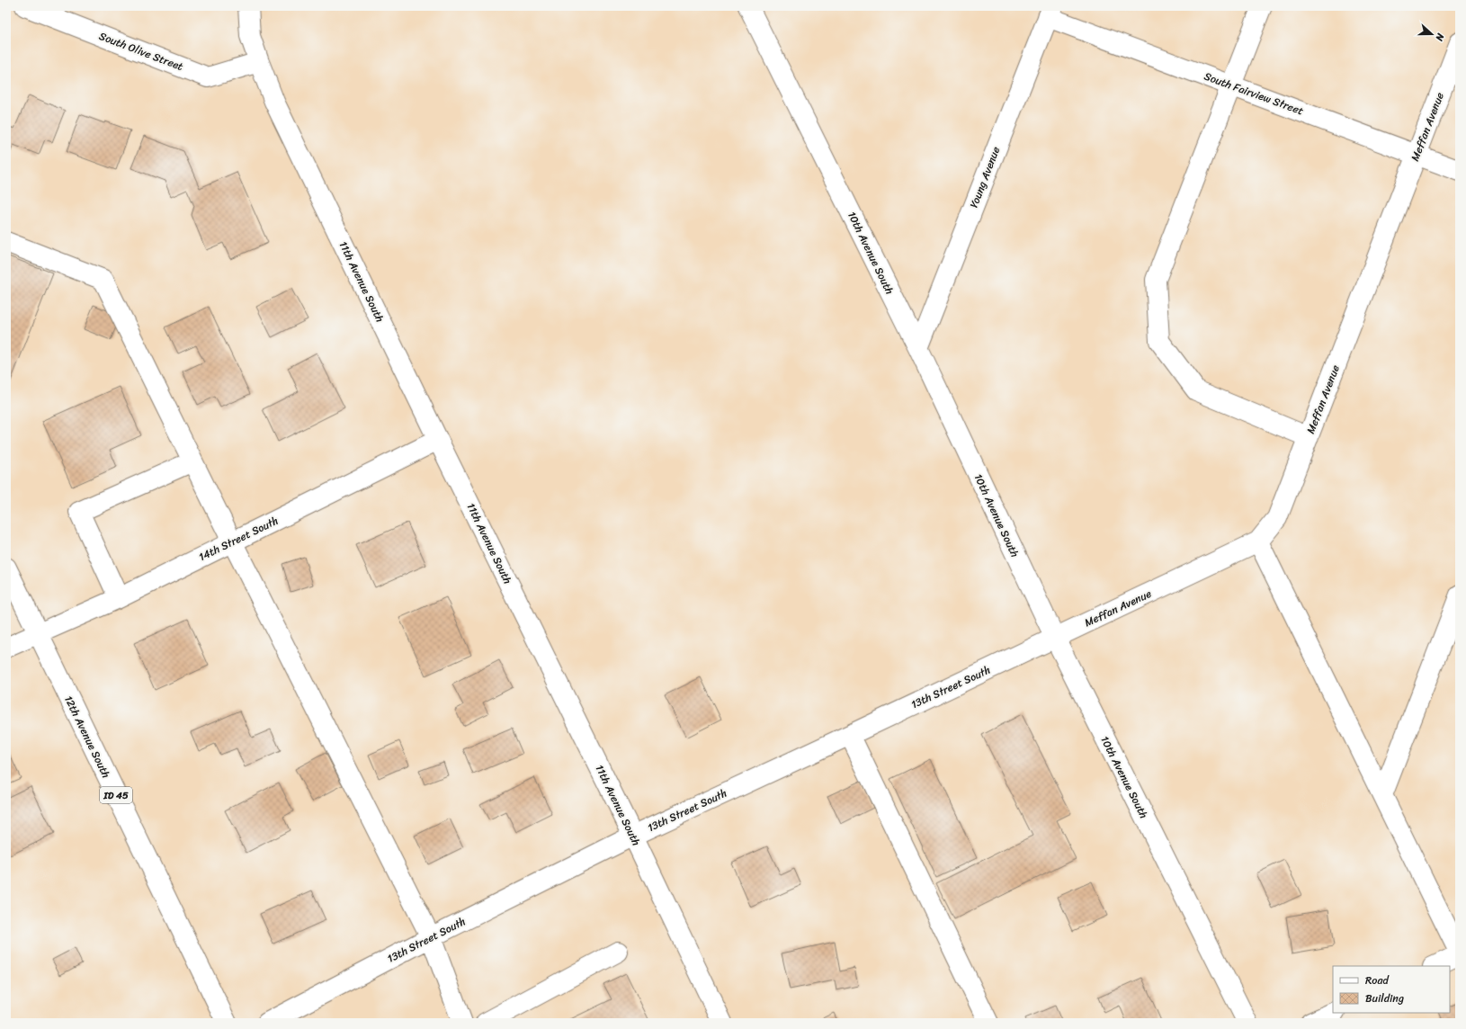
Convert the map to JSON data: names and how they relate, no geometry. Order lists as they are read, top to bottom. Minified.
{"streets":{"street":["South Olive Street","South Fairview Street","Meffan Avenue","Young Avenue","10th Avenue South","11th Avenue South","14th Street South","13th Street South","12th Avenue South","ID 45"]},"crossings":[["South Olive Street","11th Avenue South"],["South Fairview Street","Meffan Avenue"],["South Fairview Street","Young Avenue"],["Meffan Avenue","10th Avenue South"],["Meffan Avenue","13th Street South"],["Young Avenue","10th Avenue South"],["10th Avenue South","13th Street South"],["11th Avenue South","14th Street South"],["11th Avenue South","13th Street South"],["14th Street South","12th Avenue South"]],"legend":["Road","Building"],"north":"right"}
